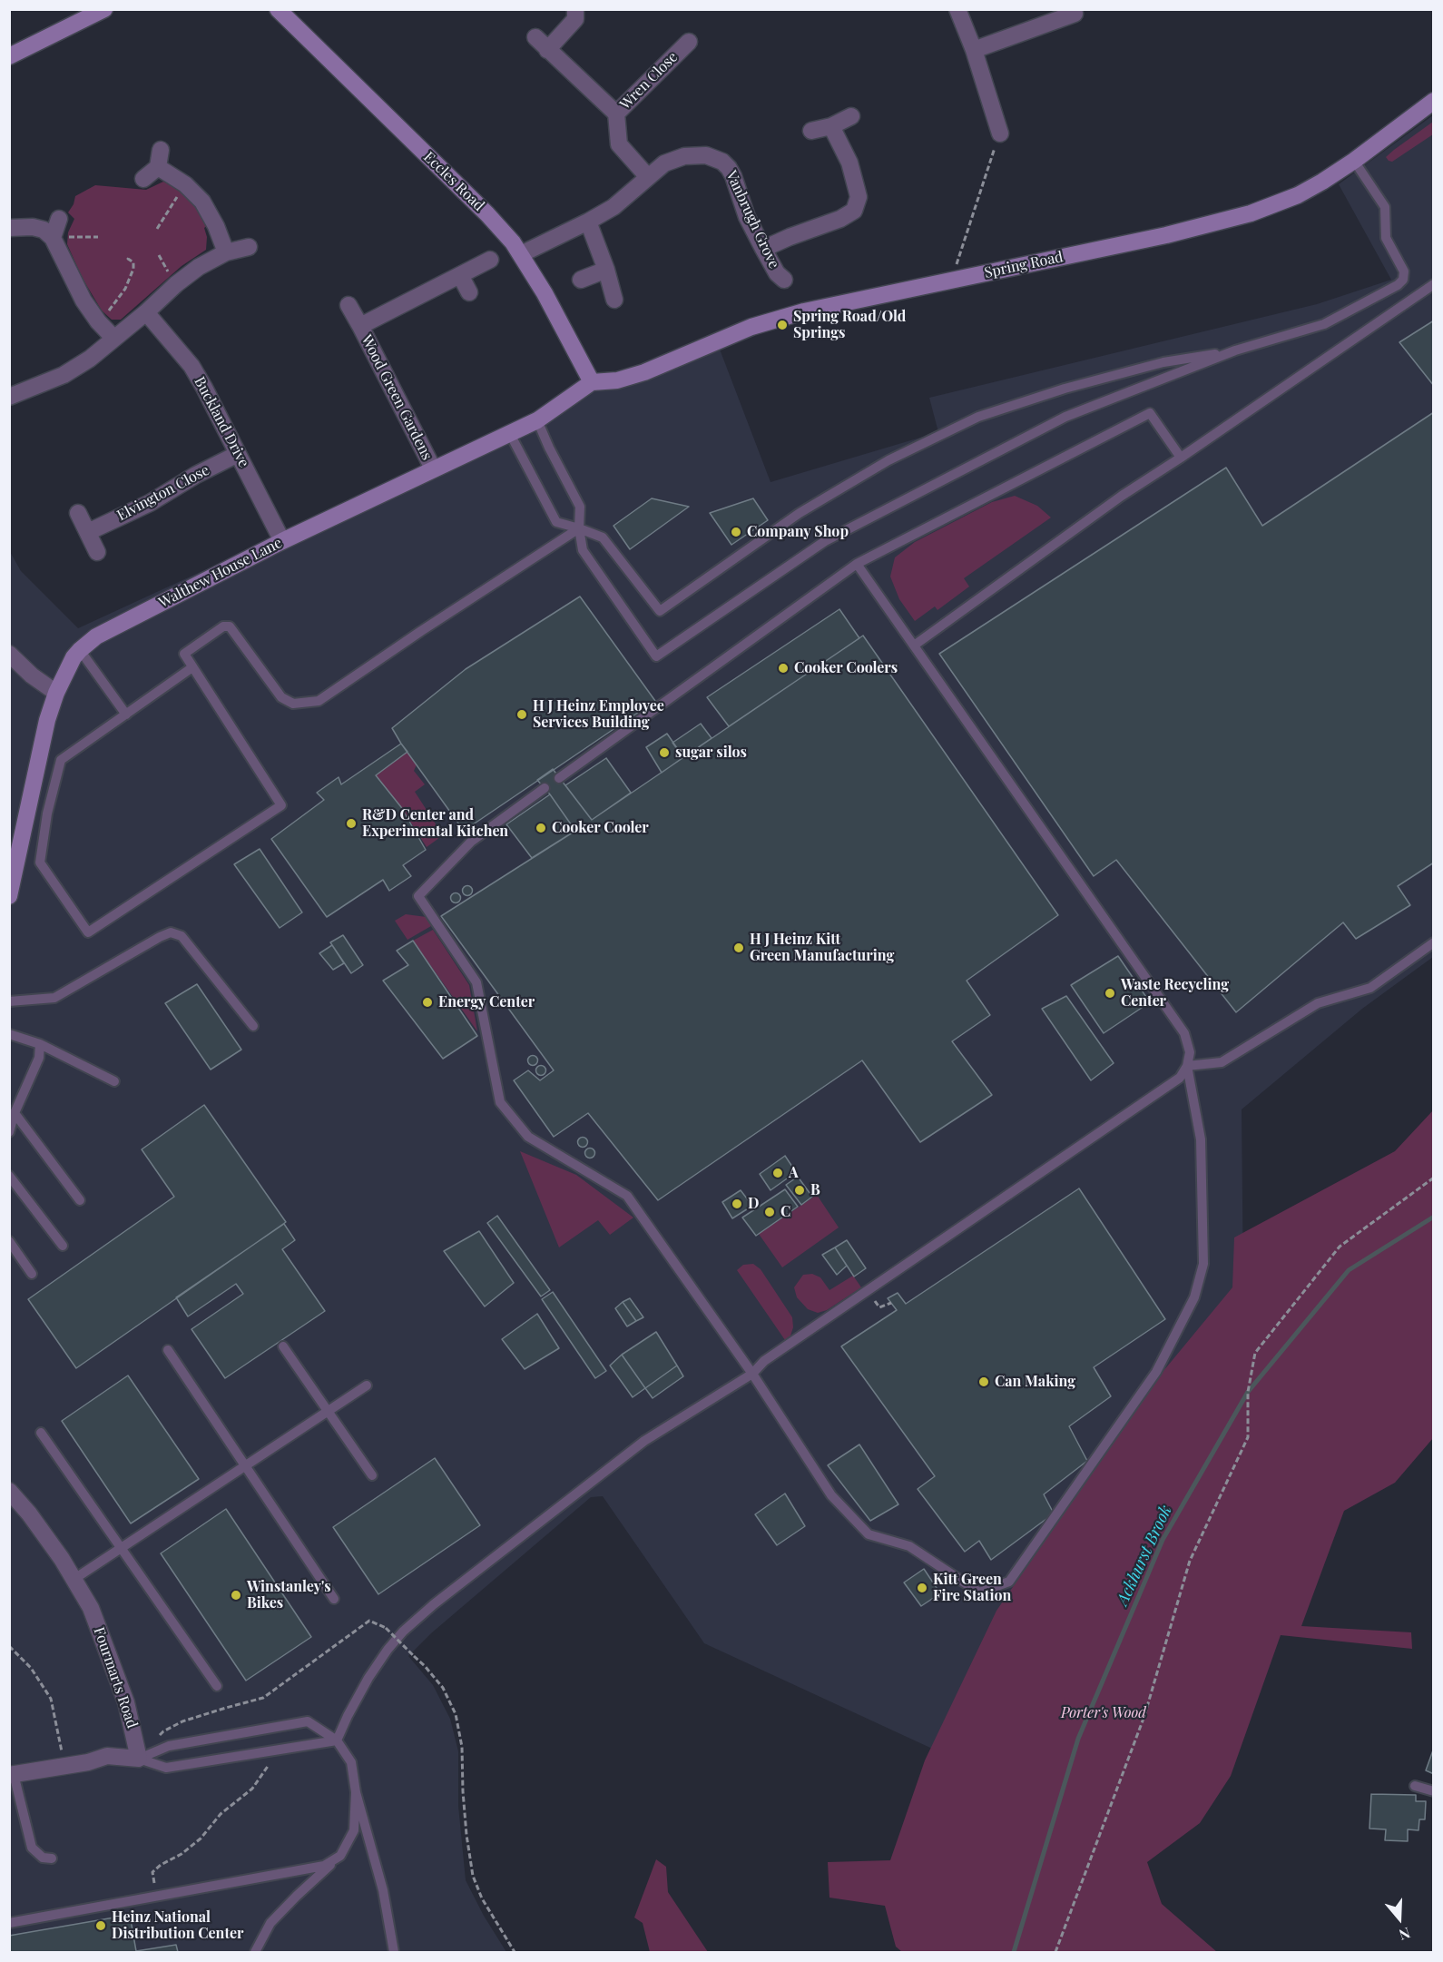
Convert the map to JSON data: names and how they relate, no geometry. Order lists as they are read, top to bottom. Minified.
{"streets":{"street":["Wren Close","Eccles Road","Vanbrugh Grove","Spring Road","Wood Green Gardens","Buckland Drive","Elvington Close","Walthew House Lane","Fourmarts Road"]},"crossings":[["Wren Close","Vanbrugh Grove"],["Eccles Road","Vanbrugh Grove"],["Eccles Road","Spring Road"],["Eccles Road","Walthew House Lane"],["Spring Road","Walthew House Lane"],["Wood Green Gardens","Walthew House Lane"],["Buckland Drive","Elvington Close"],["Buckland Drive","Walthew House Lane"]],"water":["Ackhurst Brook"],"parks":["Porter's Wood"],"places":["Spring Road/Old Springs","Company Shop","Cooker Coolers","H J Heinz Employee Services Building","sugar silos","R&D Center and Experimental Kitchen","Cooker Cooler","H J Heinz Kitt Green Manufacturing","Waste Recycling Center","Energy Center","A","B","D","C","Can Making","Kitt Green Fire Station","Winstanley's Bikes","Heinz National Distribution Center"],"north":"bottom"}
